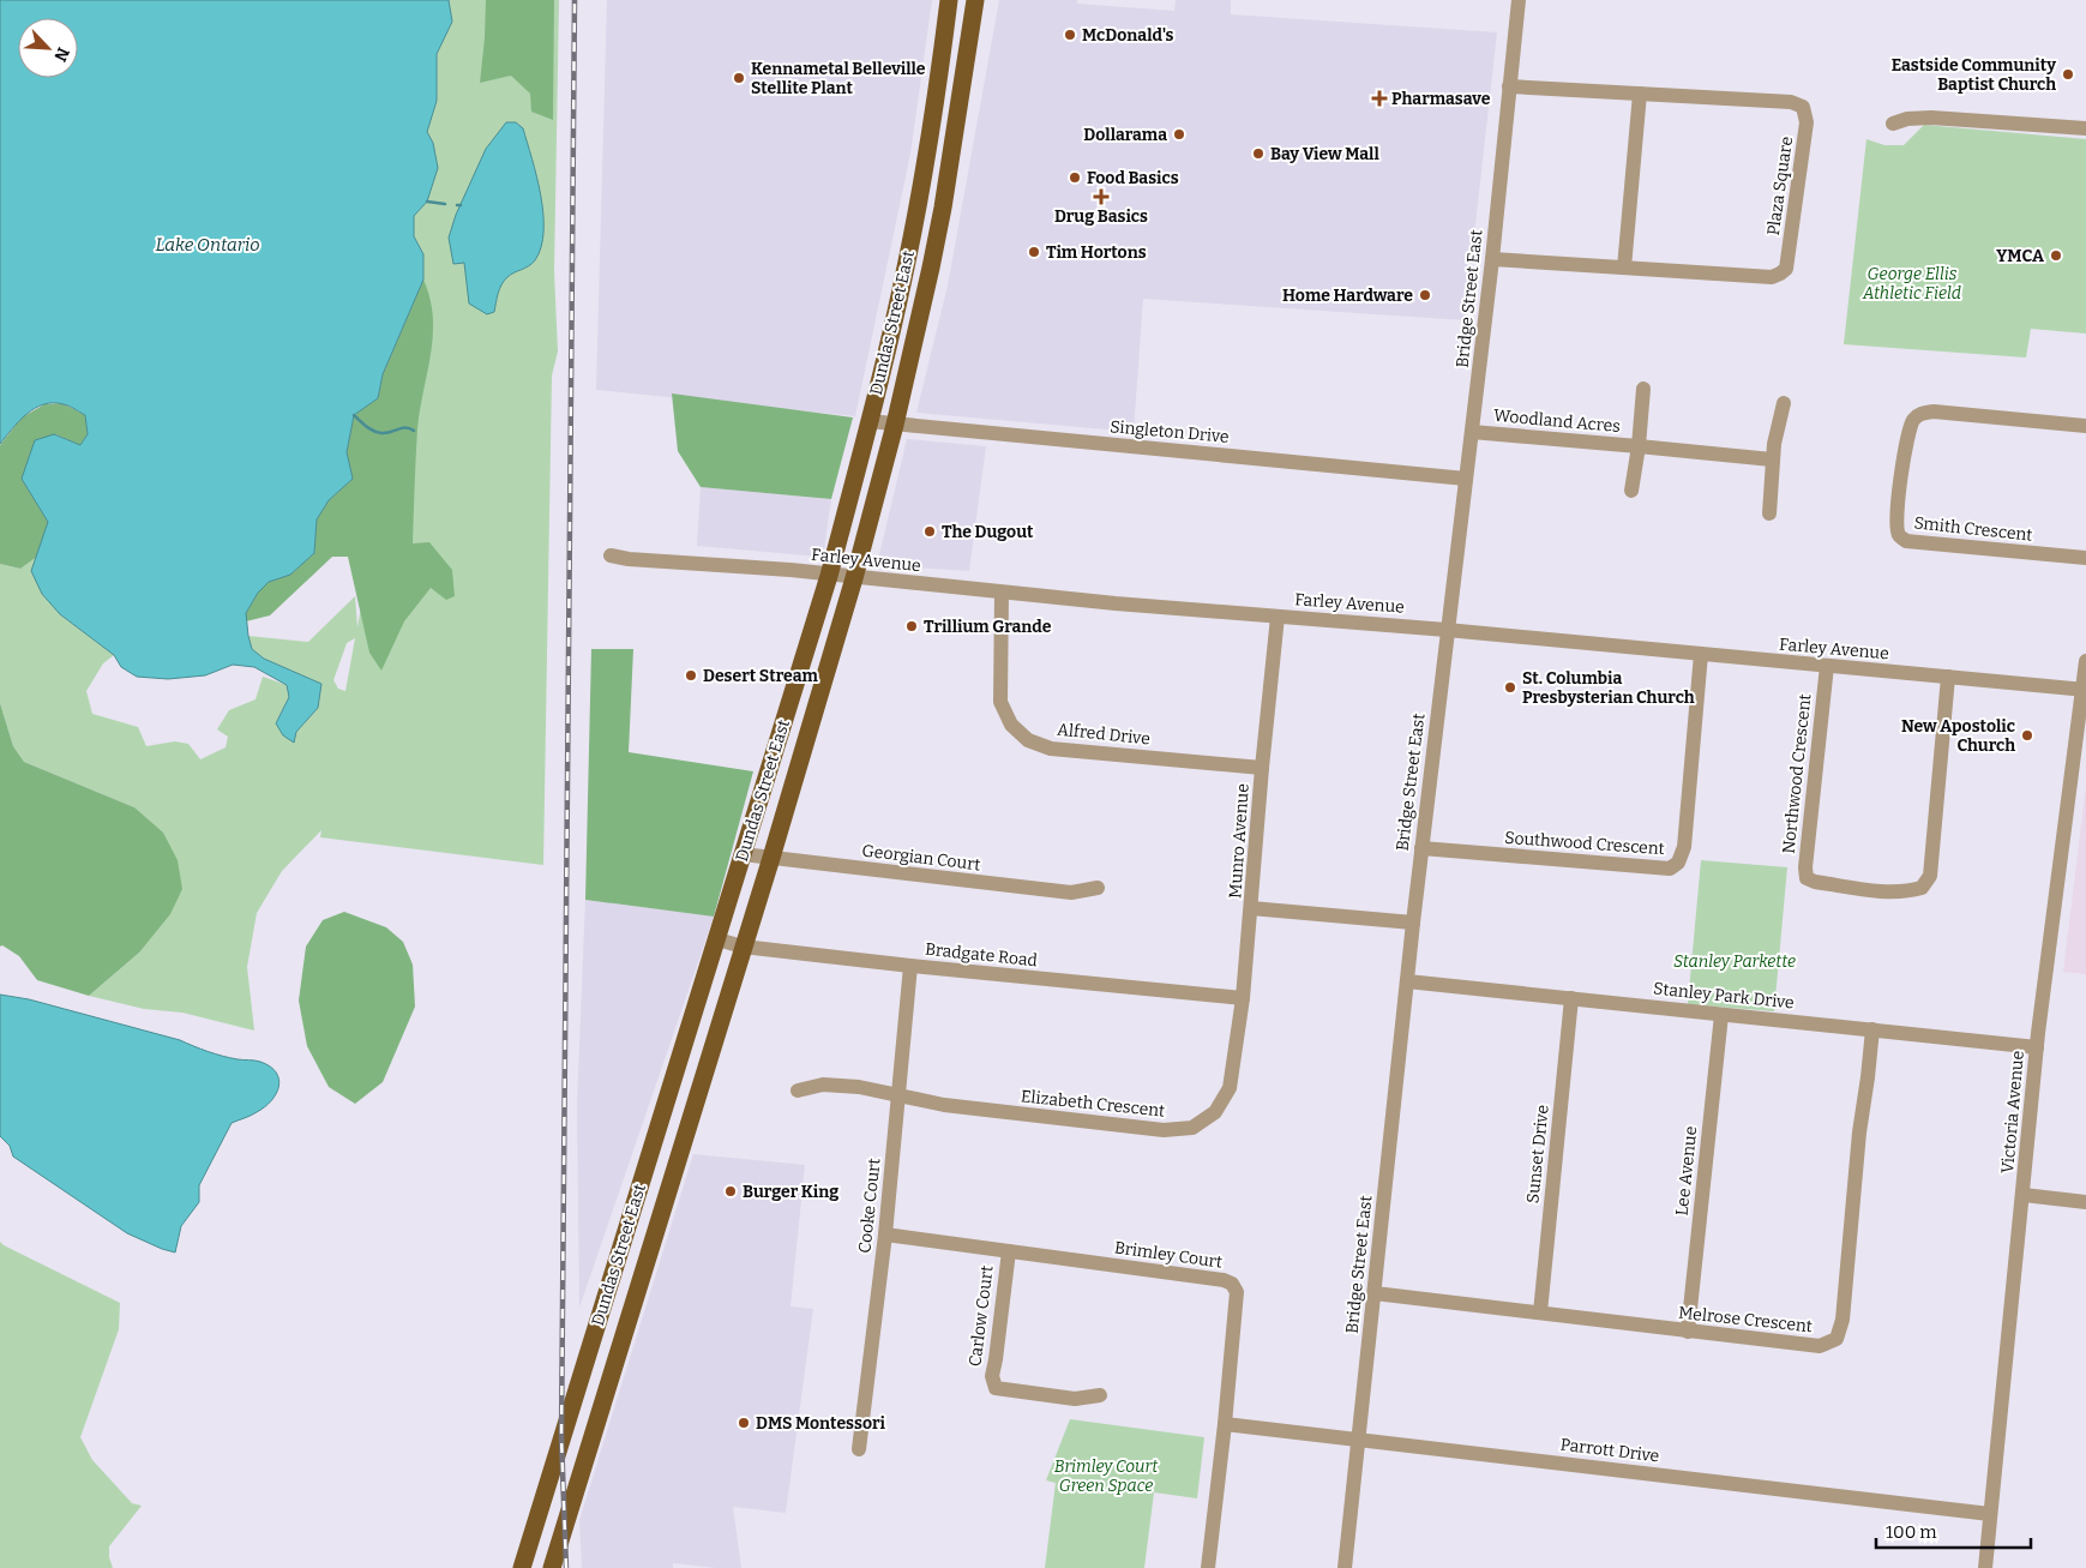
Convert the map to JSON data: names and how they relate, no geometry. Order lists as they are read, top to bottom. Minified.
{"streets":{"main road":["Dundas Street East"],"street":["Plaza Square","Bridge Street East","Woodland Acres","Singleton Drive","Smith Crescent","Farley Avenue","Alfred Drive","Northwood Crescent","Munro Avenue","Southwood Crescent","Georgian Court","Bradgate Road","Stanley Park Drive","Elizabeth Crescent","Victoria Avenue","Sunset Drive","Lee Avenue","Cooke Court","Brimley Court","Carlow Court","Melrose Crescent","Parrott Drive"]},"crossings":[["Plaza Square","Bridge Street East"],["Bridge Street East","Woodland Acres"],["Bridge Street East","Singleton Drive"],["Bridge Street East","Farley Avenue"],["Bridge Street East","Munro Avenue"],["Bridge Street East","Southwood Crescent"],["Bridge Street East","Stanley Park Drive"],["Bridge Street East","Melrose Crescent"],["Bridge Street East","Parrott Drive"],["Dundas Street East","Singleton Drive"],["Dundas Street East","Farley Avenue"],["Dundas Street East","Georgian Court"],["Dundas Street East","Bradgate Road"],["Farley Avenue","Alfred Drive"],["Farley Avenue","Northwood Crescent"],["Farley Avenue","Munro Avenue"],["Farley Avenue","Southwood Crescent"],["Farley Avenue","Victoria Avenue"],["Alfred Drive","Munro Avenue"],["Munro Avenue","Elizabeth Crescent"],["Bradgate Road","Elizabeth Crescent"],["Bradgate Road","Cooke Court"],["Stanley Park Drive","Victoria Avenue"],["Stanley Park Drive","Sunset Drive"],["Stanley Park Drive","Lee Avenue"],["Stanley Park Drive","Melrose Crescent"],["Elizabeth Crescent","Cooke Court"],["Victoria Avenue","Parrott Drive"],["Sunset Drive","Melrose Crescent"],["Lee Avenue","Melrose Crescent"],["Cooke Court","Brimley Court"],["Brimley Court","Carlow Court"],["Brimley Court","Parrott Drive"]],"water":["Lake Ontario"],"parks":["George Ellis Athletic Field","Stanley Parkette","Brimley Court Green Space"],"places":{"other":["McDonald's","Eastside Community Baptist Church","Kennametal Belleville Stellite Plant","Dollarama","Bay View Mall","Food Basics","Tim Hortons","YMCA","Home Hardware","The Dugout","Trillium Grande","Desert Stream","St. Columbia Presbysterian Church","New Apostolic Church","Burger King","DMS Montessori"],"health":["Pharmasave","Drug Basics"]},"scale_bar":"100 m","north":"bottom right"}
